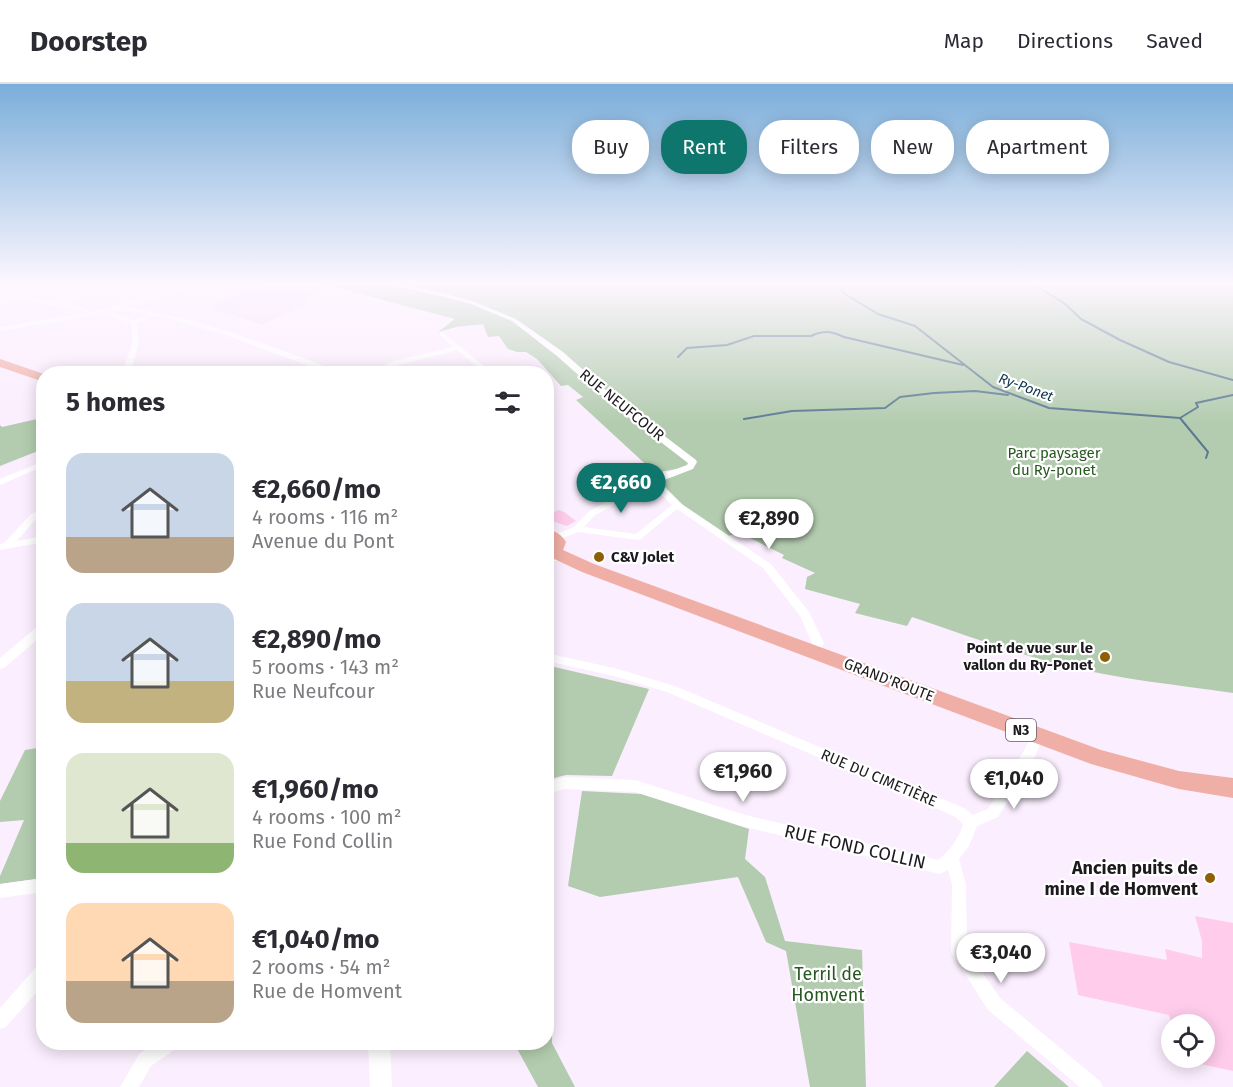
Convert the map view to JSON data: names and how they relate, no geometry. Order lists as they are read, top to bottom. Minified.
{"streets":{"main road":["GRAND'ROUTE","N3"],"street":["RUE NEUFCOUR","RUE DU CIMETIÈRE","RUE FOND COLLIN"]},"water":["Ry-Ponet"],"parks":["Parc paysager du Ry-ponet","Terril de Homvent"],"places":["C&V Jolet","Point de vue sur le vallon du Ry-Ponet","Ancien puits de mine I de Homvent"],"page":{"header":"Doorstep","nav":["Map","Directions","Saved"],"chip":["Buy","Rent","Filters","New","Apartment"],"heading":"5 homes","list":[{"name":"€2,660/mo","note":"4 rooms · 116 m² · Avenue du Pont"},{"name":"€2,890/mo","note":"5 rooms · 143 m² · Rue Neufcour"},{"name":"€1,960/mo","note":"4 rooms · 100 m² · Rue Fond Collin"},{"name":"€1,040/mo","note":"2 rooms · 54 m² · Rue de Homvent"}],"price":["€2,660","€2,890","€1,960","€1,040","€3,040"]}}
